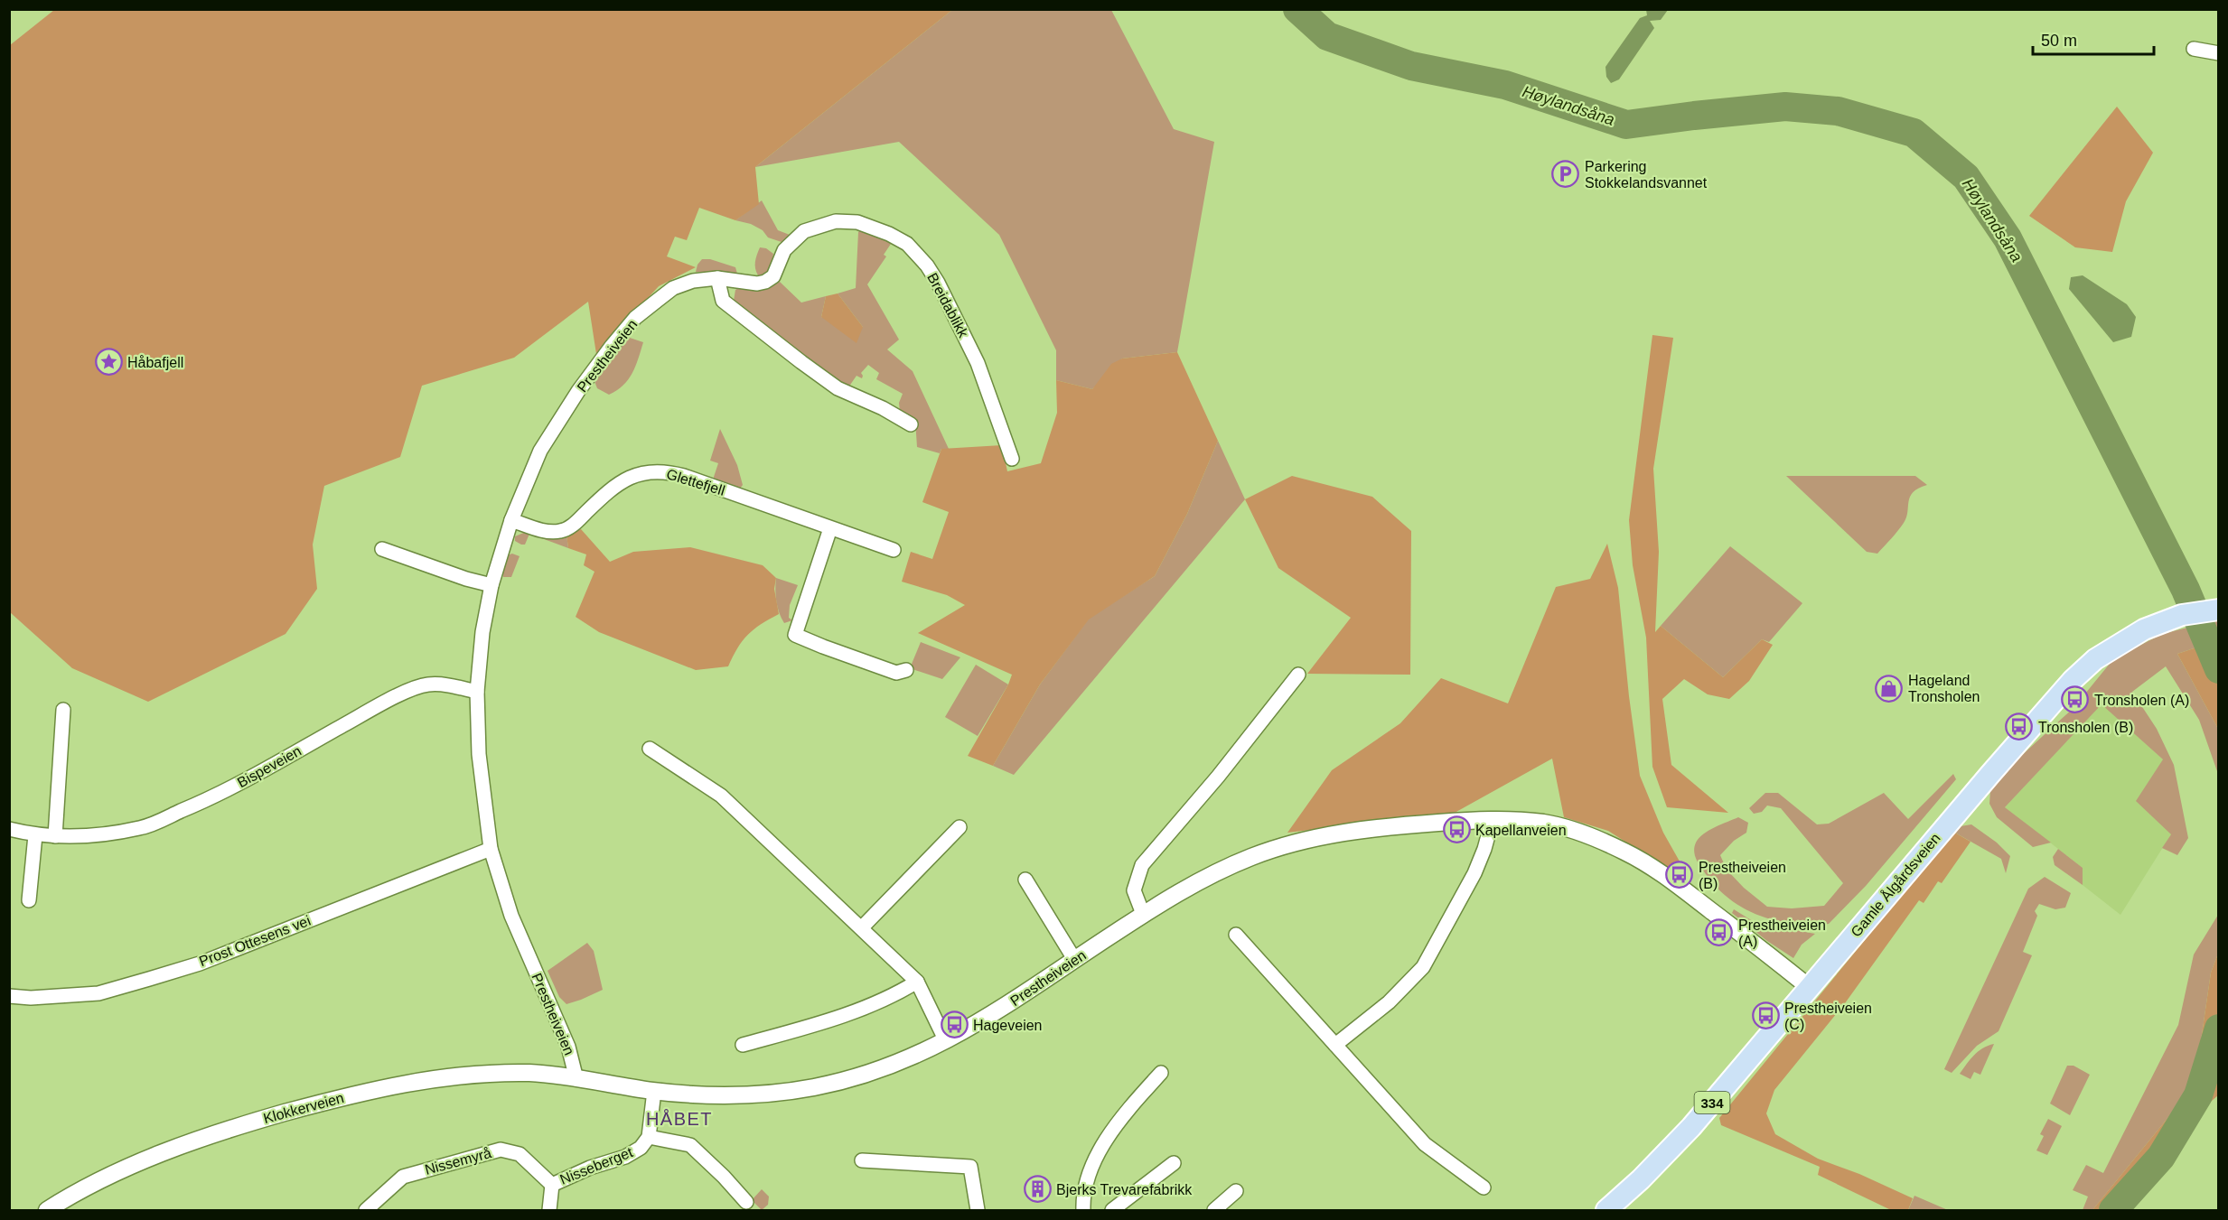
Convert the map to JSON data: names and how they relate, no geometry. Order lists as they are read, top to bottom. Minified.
{"streets":{"main road":["Gamle Ålgårdsveien","334"],"street":["Breidablikk","Prestheiveien","Glettefjell","Bispeveien","Prost Ottesens vei","Klokkerveien","Nissemyrå","Nisseberget"]},"crossings":[["Breidablikk","Prestheiveien"],["Prestheiveien","Glettefjell"],["Prestheiveien","Bispeveien"],["Prestheiveien","Gamle Ålgårdsveien"],["Prestheiveien","Prost Ottesens vei"],["Prestheiveien","Klokkerveien"],["Prestheiveien","Nisseberget"],["Nissemyrå","Nisseberget"]],"districts":["HÅBET"],"water":["Høylandsåna"],"places":{"parking":["Parkering Stokkelandsvannet"],"place":["Håbafjell"],"shop":["Hageland Tronsholen"],"bus stop":["Tronsholen (A)","Tronsholen (B)","Kapellanveien","Prestheiveien (B)","Prestheiveien (A)","Prestheiveien (C)","Hageveien"],"building":["Bjerks Trevarefabrikk"]},"scale_bar":"50 m"}
